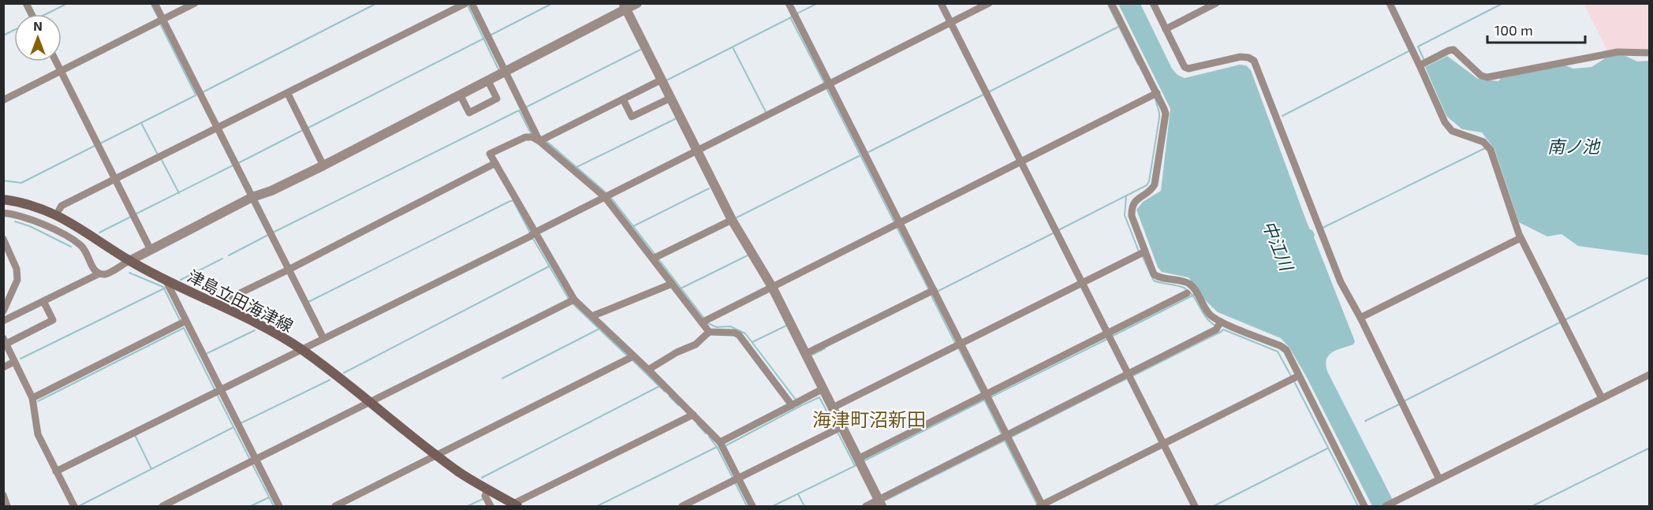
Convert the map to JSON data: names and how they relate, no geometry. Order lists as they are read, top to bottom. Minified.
{"streets":{"main road":["津島立田海津線"]},"districts":["海津町沼新田"],"water":["南ノ池","中江川"],"scale_bar":"100 m","north":"top"}
